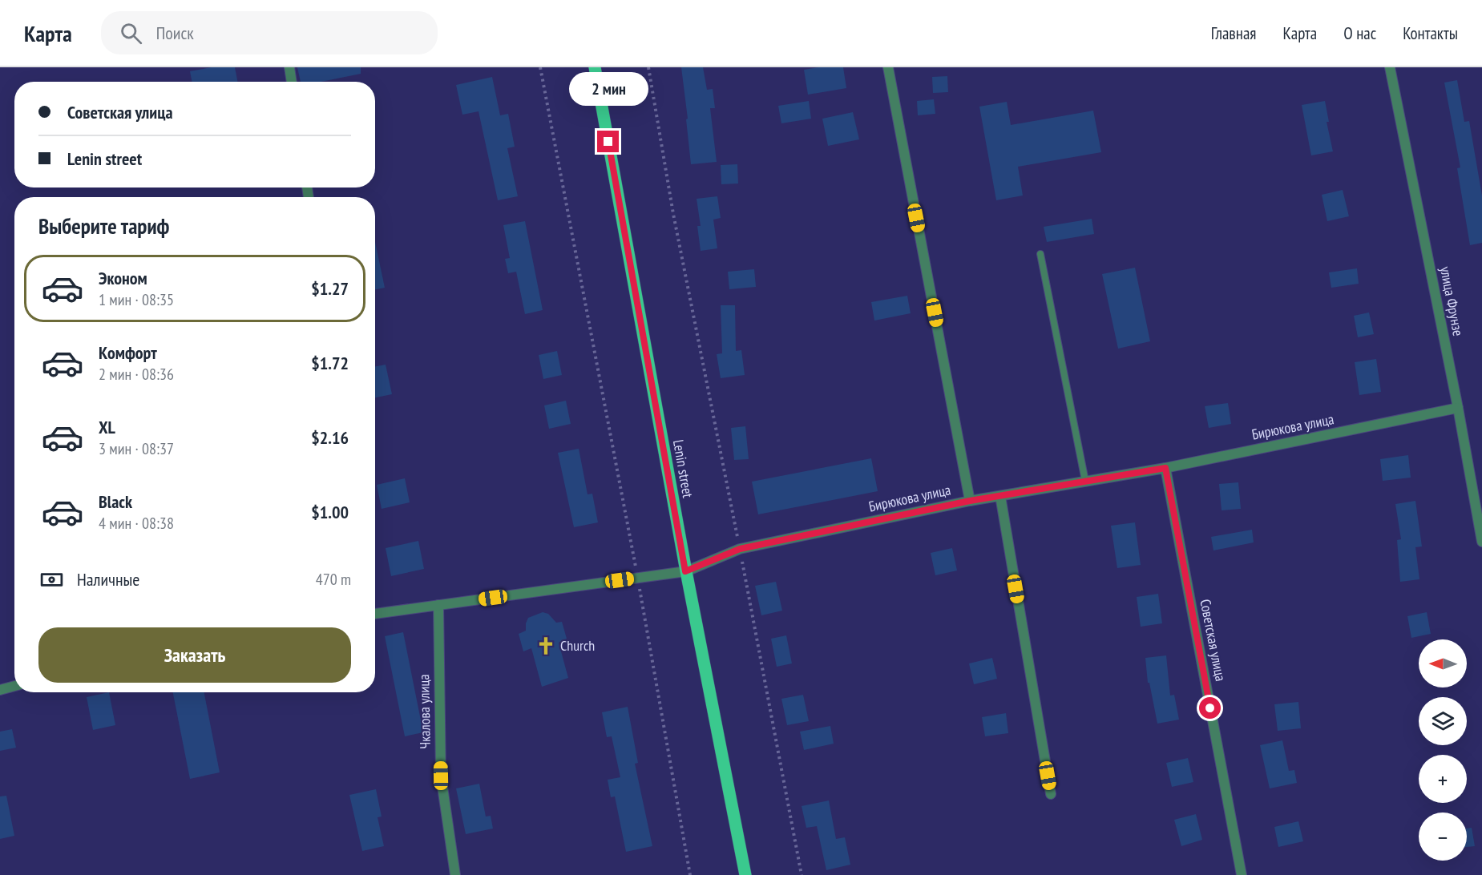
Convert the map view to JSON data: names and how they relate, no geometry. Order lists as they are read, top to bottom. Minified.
{"streets":{"main road":["Lenin street"],"street":["улица Фрунзе","Бирюкова улица","Советская улица","Чкалова улица"]},"crossings":[["улица Фрунзе","Бирюкова улица"],["Бирюкова улица","Lenin street"],["Бирюкова улица","Советская улица"],["Бирюкова улица","Чкалова улица"]],"places":{"church":["Сhurch"]},"north":"left","page":{"header":"Карта","search":"Поиск","nav":["Главная","Карта","О нас","Контакты"],"bubble":"2 мин","banner":["Советская улица","Lenin street"],"heading":"Выберите тариф","list":[{"name":"Эконом","note":"1 мин · 08:35","value":"$1.27"},{"name":"Комфорт","note":"2 мин · 08:36","value":"$1.72"},{"name":"XL","note":"3 мин · 08:37","value":"$2.16"},{"name":"Black","note":"4 мин · 08:38","value":"$1.00"}],"pay":["Наличные","470 m"],"buttons":"Заказать","map_buttons":["+","−"]}}
